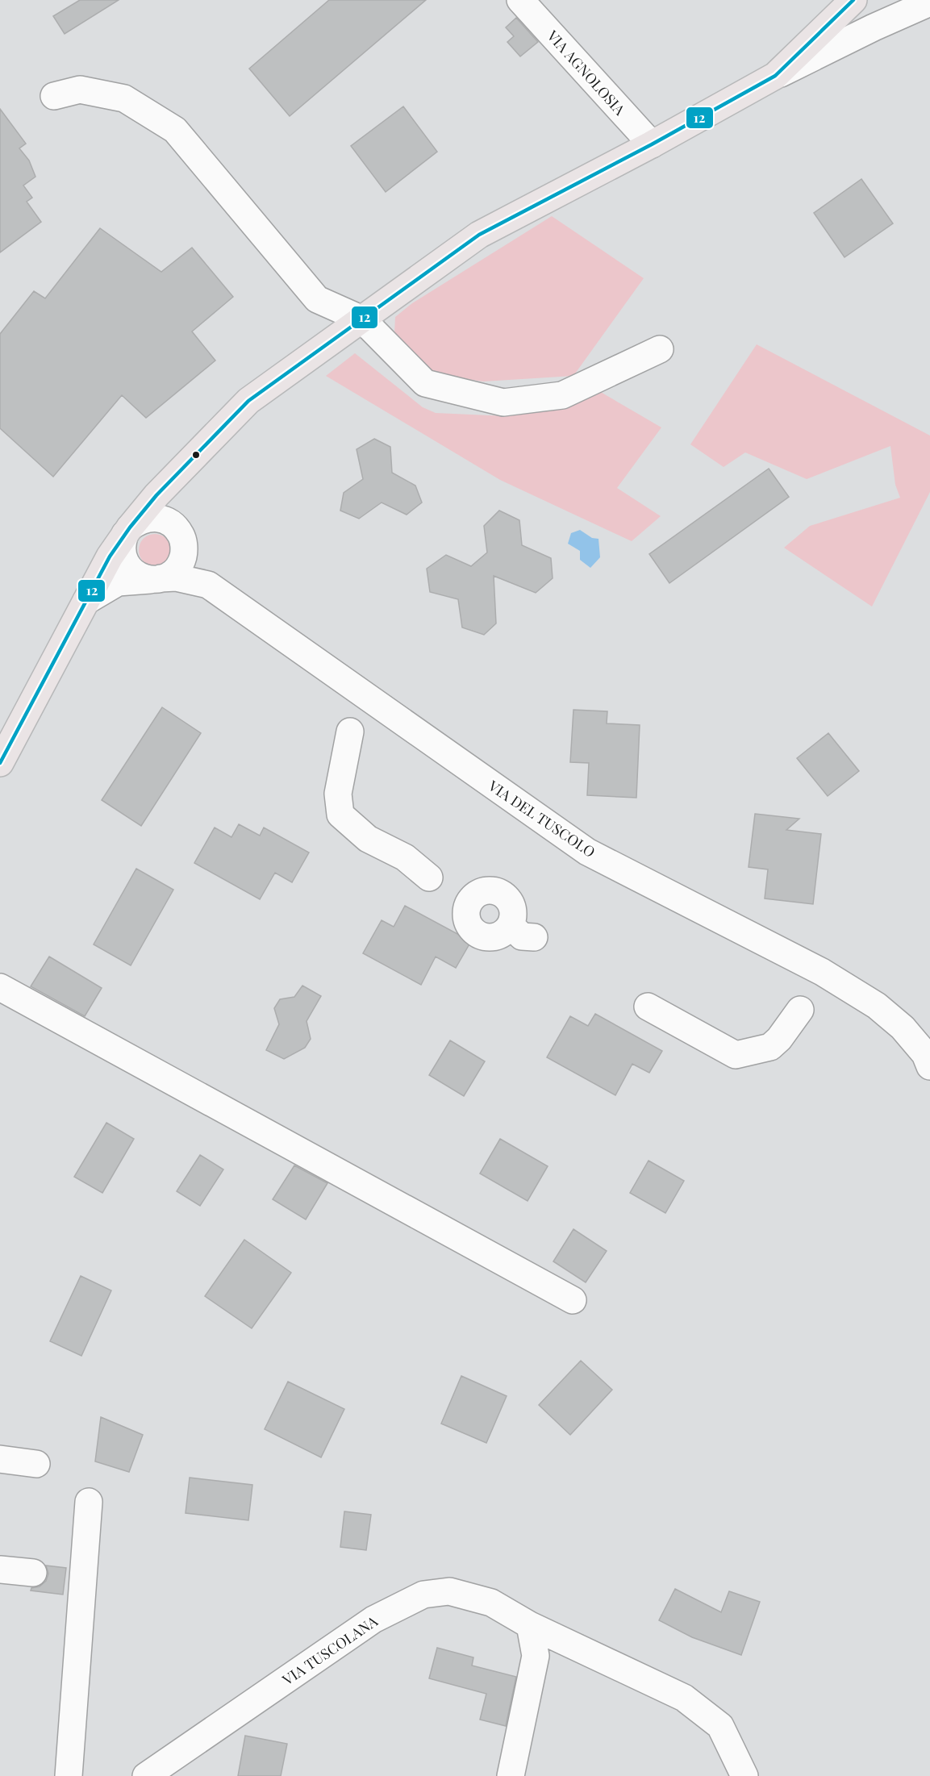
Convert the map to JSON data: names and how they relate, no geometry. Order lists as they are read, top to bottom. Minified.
{"streets":{"street":["VIA AGNOLOSIA","VIA DEL TUSCOLO","VIA TUSCOLANA"]},"lines":["transit line 12"]}
